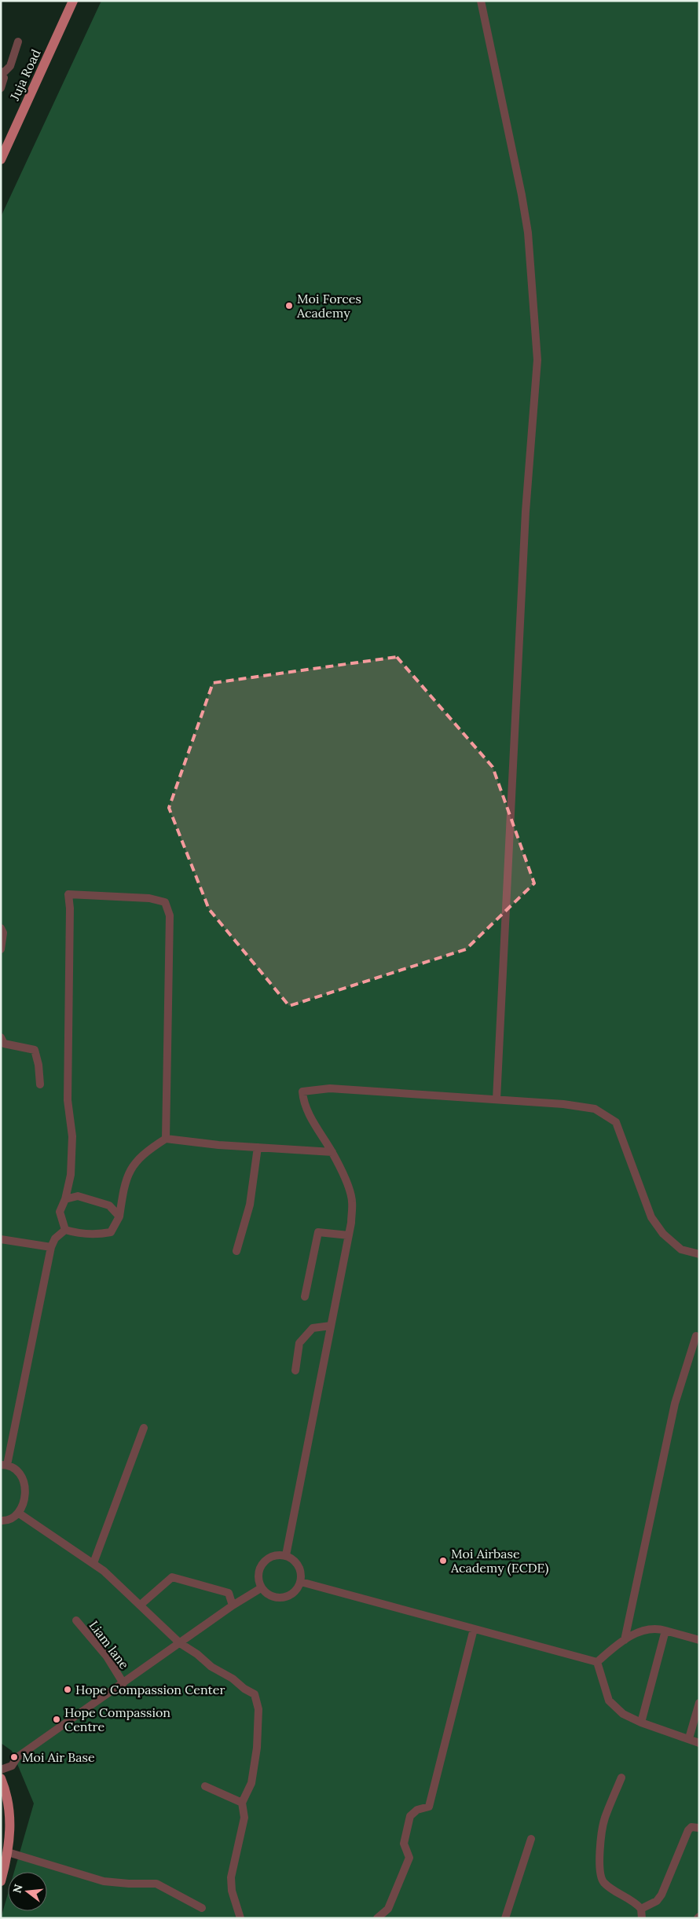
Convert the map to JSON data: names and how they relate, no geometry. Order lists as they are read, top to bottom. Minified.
{"streets":{"main road":["Juja Road"],"street":["Liam lane"]},"places":["Moi Forces Academy","Moi Airbase Academy (ECDE)","Hope Compassion Center","Hope Compassion Centre","Moi Air Base"],"north":"left"}
